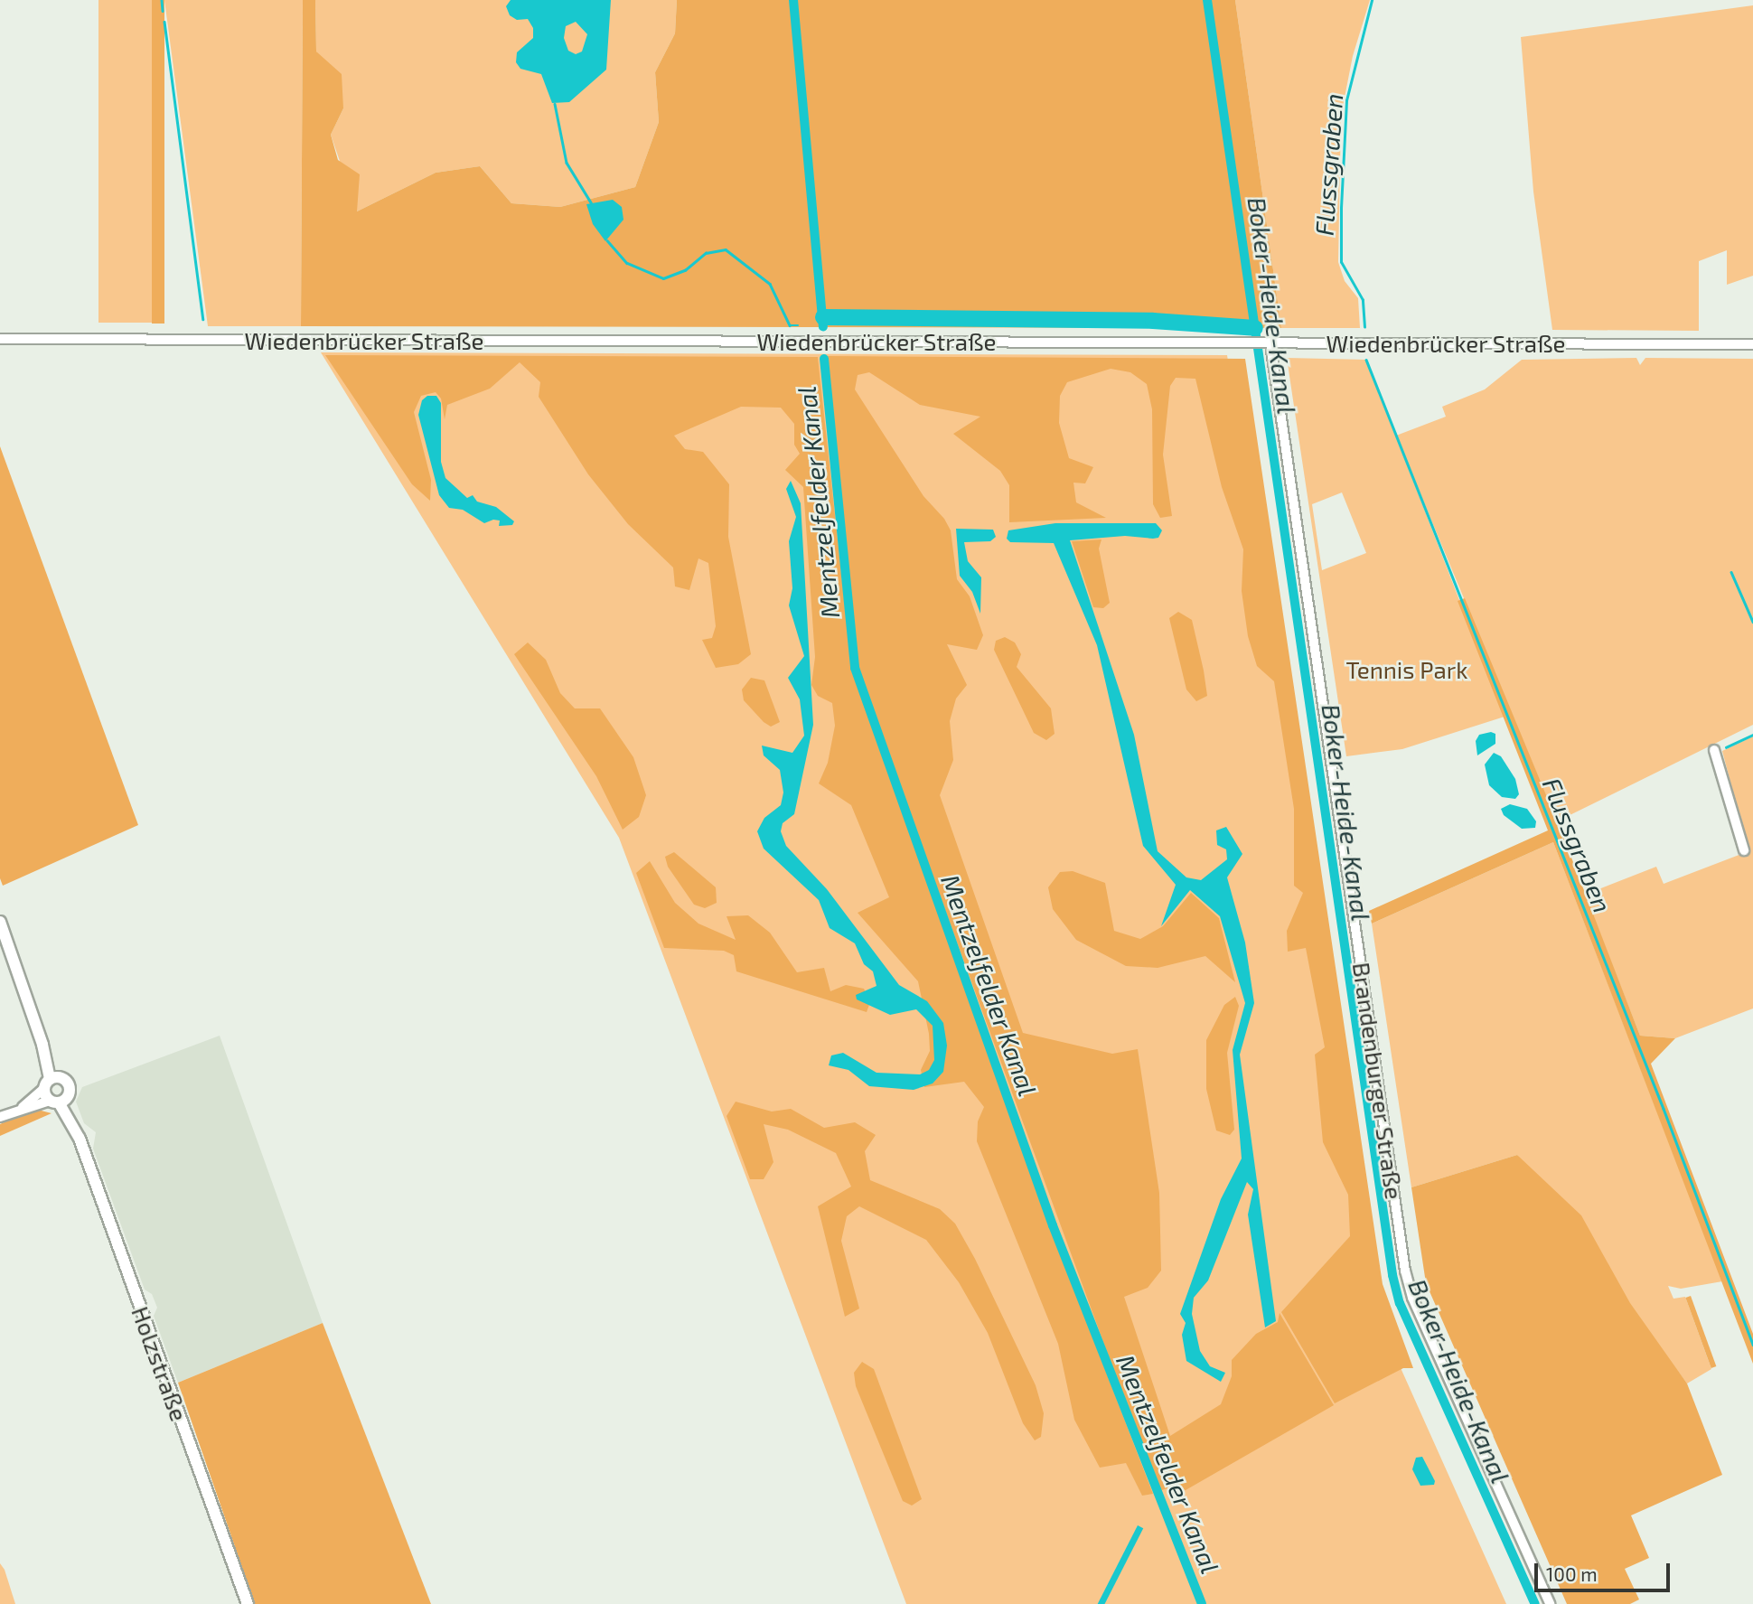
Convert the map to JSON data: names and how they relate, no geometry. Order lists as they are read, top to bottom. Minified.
{"streets":{"main road":["Holzstraße"],"street":["Wiedenbrücker Straße","Brandenburger Straße"]},"crossings":[["Wiedenbrücker Straße","Brandenburger Straße"]],"water":["Flussgraben","Boker-Heide-Kanal","Mentzelfelder Kanal"],"parks":["Tennis Park"],"scale_bar":"100 m"}
